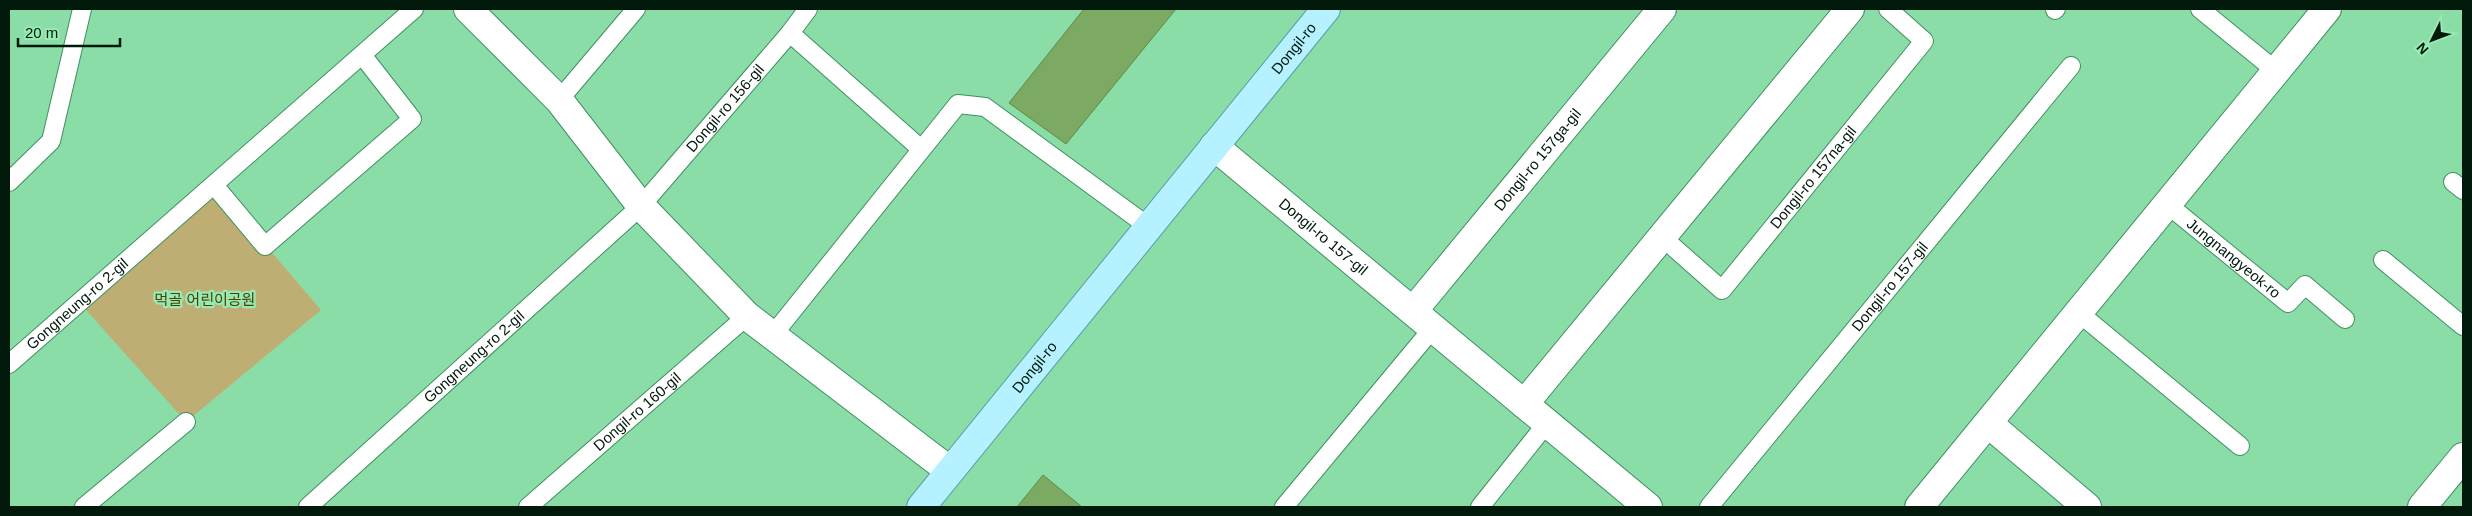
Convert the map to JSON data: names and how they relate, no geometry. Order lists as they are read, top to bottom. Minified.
{"streets":{"main road":["Dongil-ro"],"street":["Dongil-ro 157ga-gil","Dongil-ro 157-gil"],"lane":["Dongil-ro 156-gil","Dongil-ro 157na-gil","Jungnangyeok-ro","Gongneung-ro 2-gil","Dongil-ro 160-gil"]},"crossings":[["Dongil-ro","Dongil-ro 157-gil"],["Dongil-ro 156-gil","Gongneung-ro 2-gil"],["Dongil-ro 157ga-gil","Dongil-ro 157-gil"]],"parks":["먹골 어린이공원"],"scale_bar":"20 m","north":"bottom left"}
